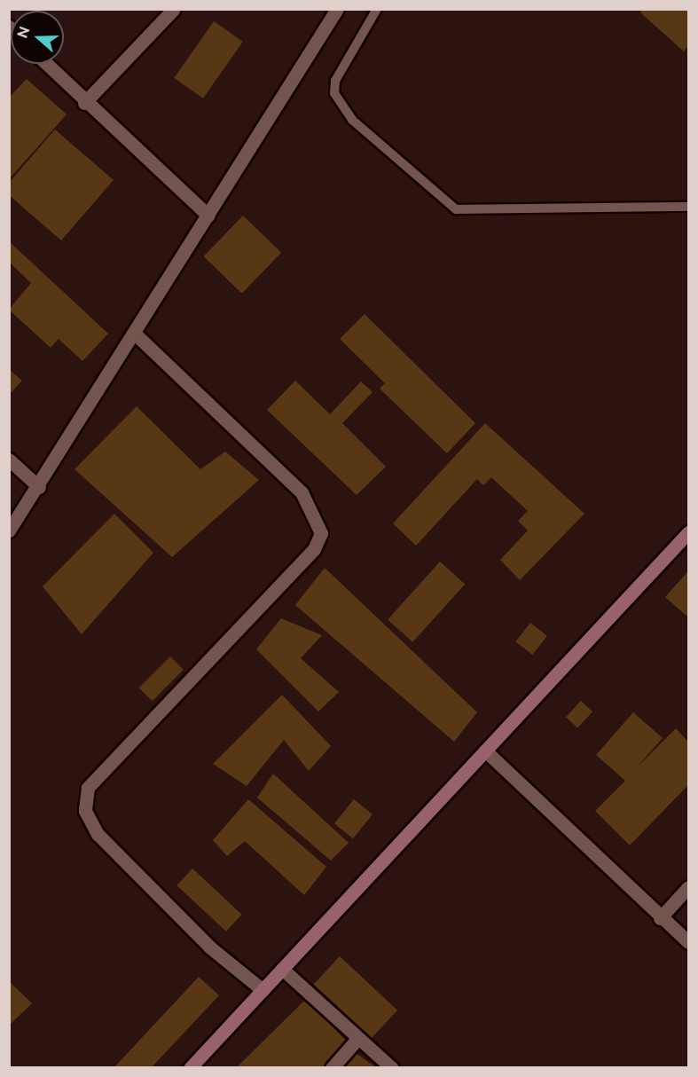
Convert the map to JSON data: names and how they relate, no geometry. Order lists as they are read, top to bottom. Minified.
{"north":"left"}
